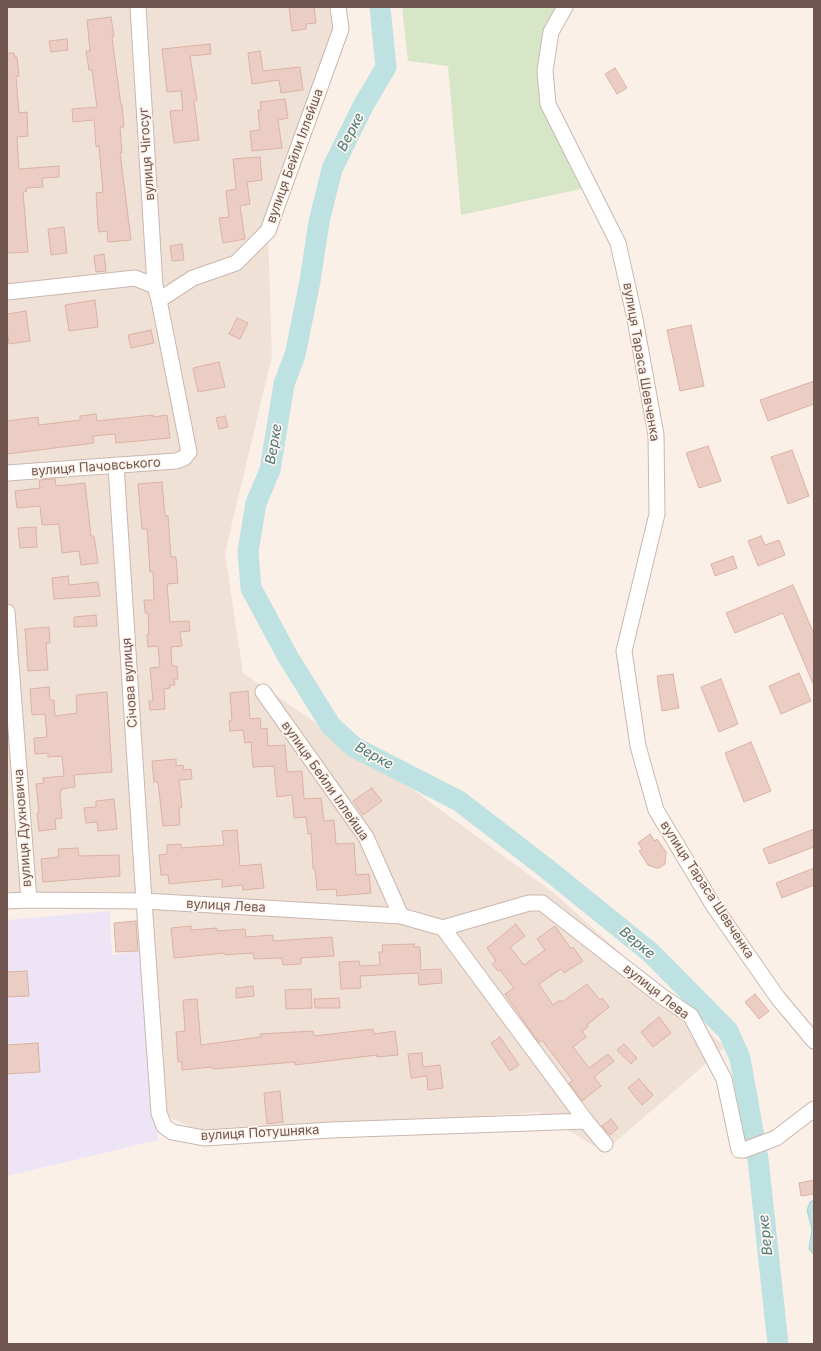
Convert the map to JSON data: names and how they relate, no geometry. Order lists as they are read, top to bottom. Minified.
{"streets":{"street":["вулиця Чігосуг","вулиця Бейли Іллейша","вулиця Тараса Шевченка","вулиця Пачовського","Січова вулиця","вулиця Духновича","вулиця Лева","вулиця Потушняка"]},"crossings":[["вулиця Чігосуг","вулиця Бейли Іллейша"],["вулиця Чігосуг","вулиця Пачовського"],["вулиця Бейли Іллейша","вулиця Пачовського"],["вулиця Бейли Іллейша","вулиця Лева"],["вулиця Пачовського","Січова вулиця"],["Січова вулиця","вулиця Лева"],["Січова вулиця","вулиця Потушняка"],["вулиця Духновича","вулиця Лева"],["вулиця Лева","вулиця Потушняка"]],"water":["Верке"]}
